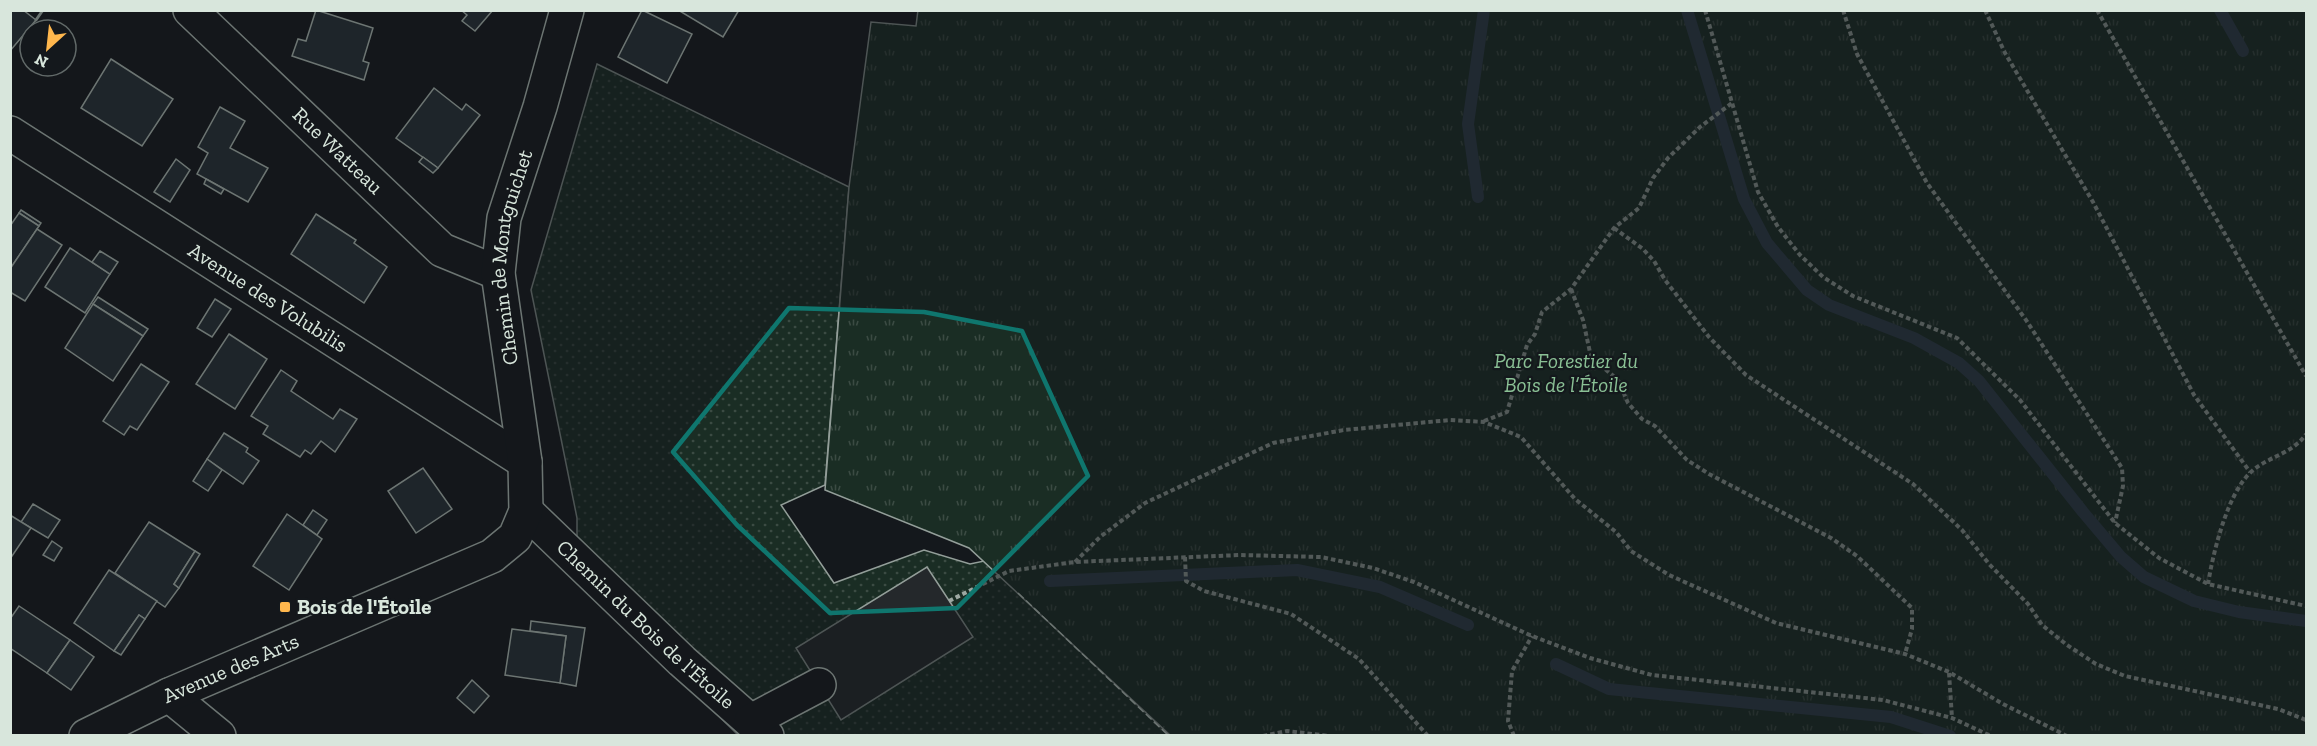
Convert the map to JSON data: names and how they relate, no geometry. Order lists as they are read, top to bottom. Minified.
{"streets":{"street":["Rue Watteau","Chemin de Montguichet","Avenue des Volubilis","Chemin du Bois de l'Étoile","Avenue des Arts"]},"crossings":[["Rue Watteau","Chemin de Montguichet"],["Chemin de Montguichet","Avenue des Volubilis"],["Chemin de Montguichet","Chemin du Bois de l'Étoile"],["Chemin de Montguichet","Avenue des Arts"],["Chemin du Bois de l'Étoile","Avenue des Arts"]],"parks":["Parc Forestier du Bois de l’Étoile"],"places":{"transit":["Bois de l'Étoile"]},"north":"bottom left"}
